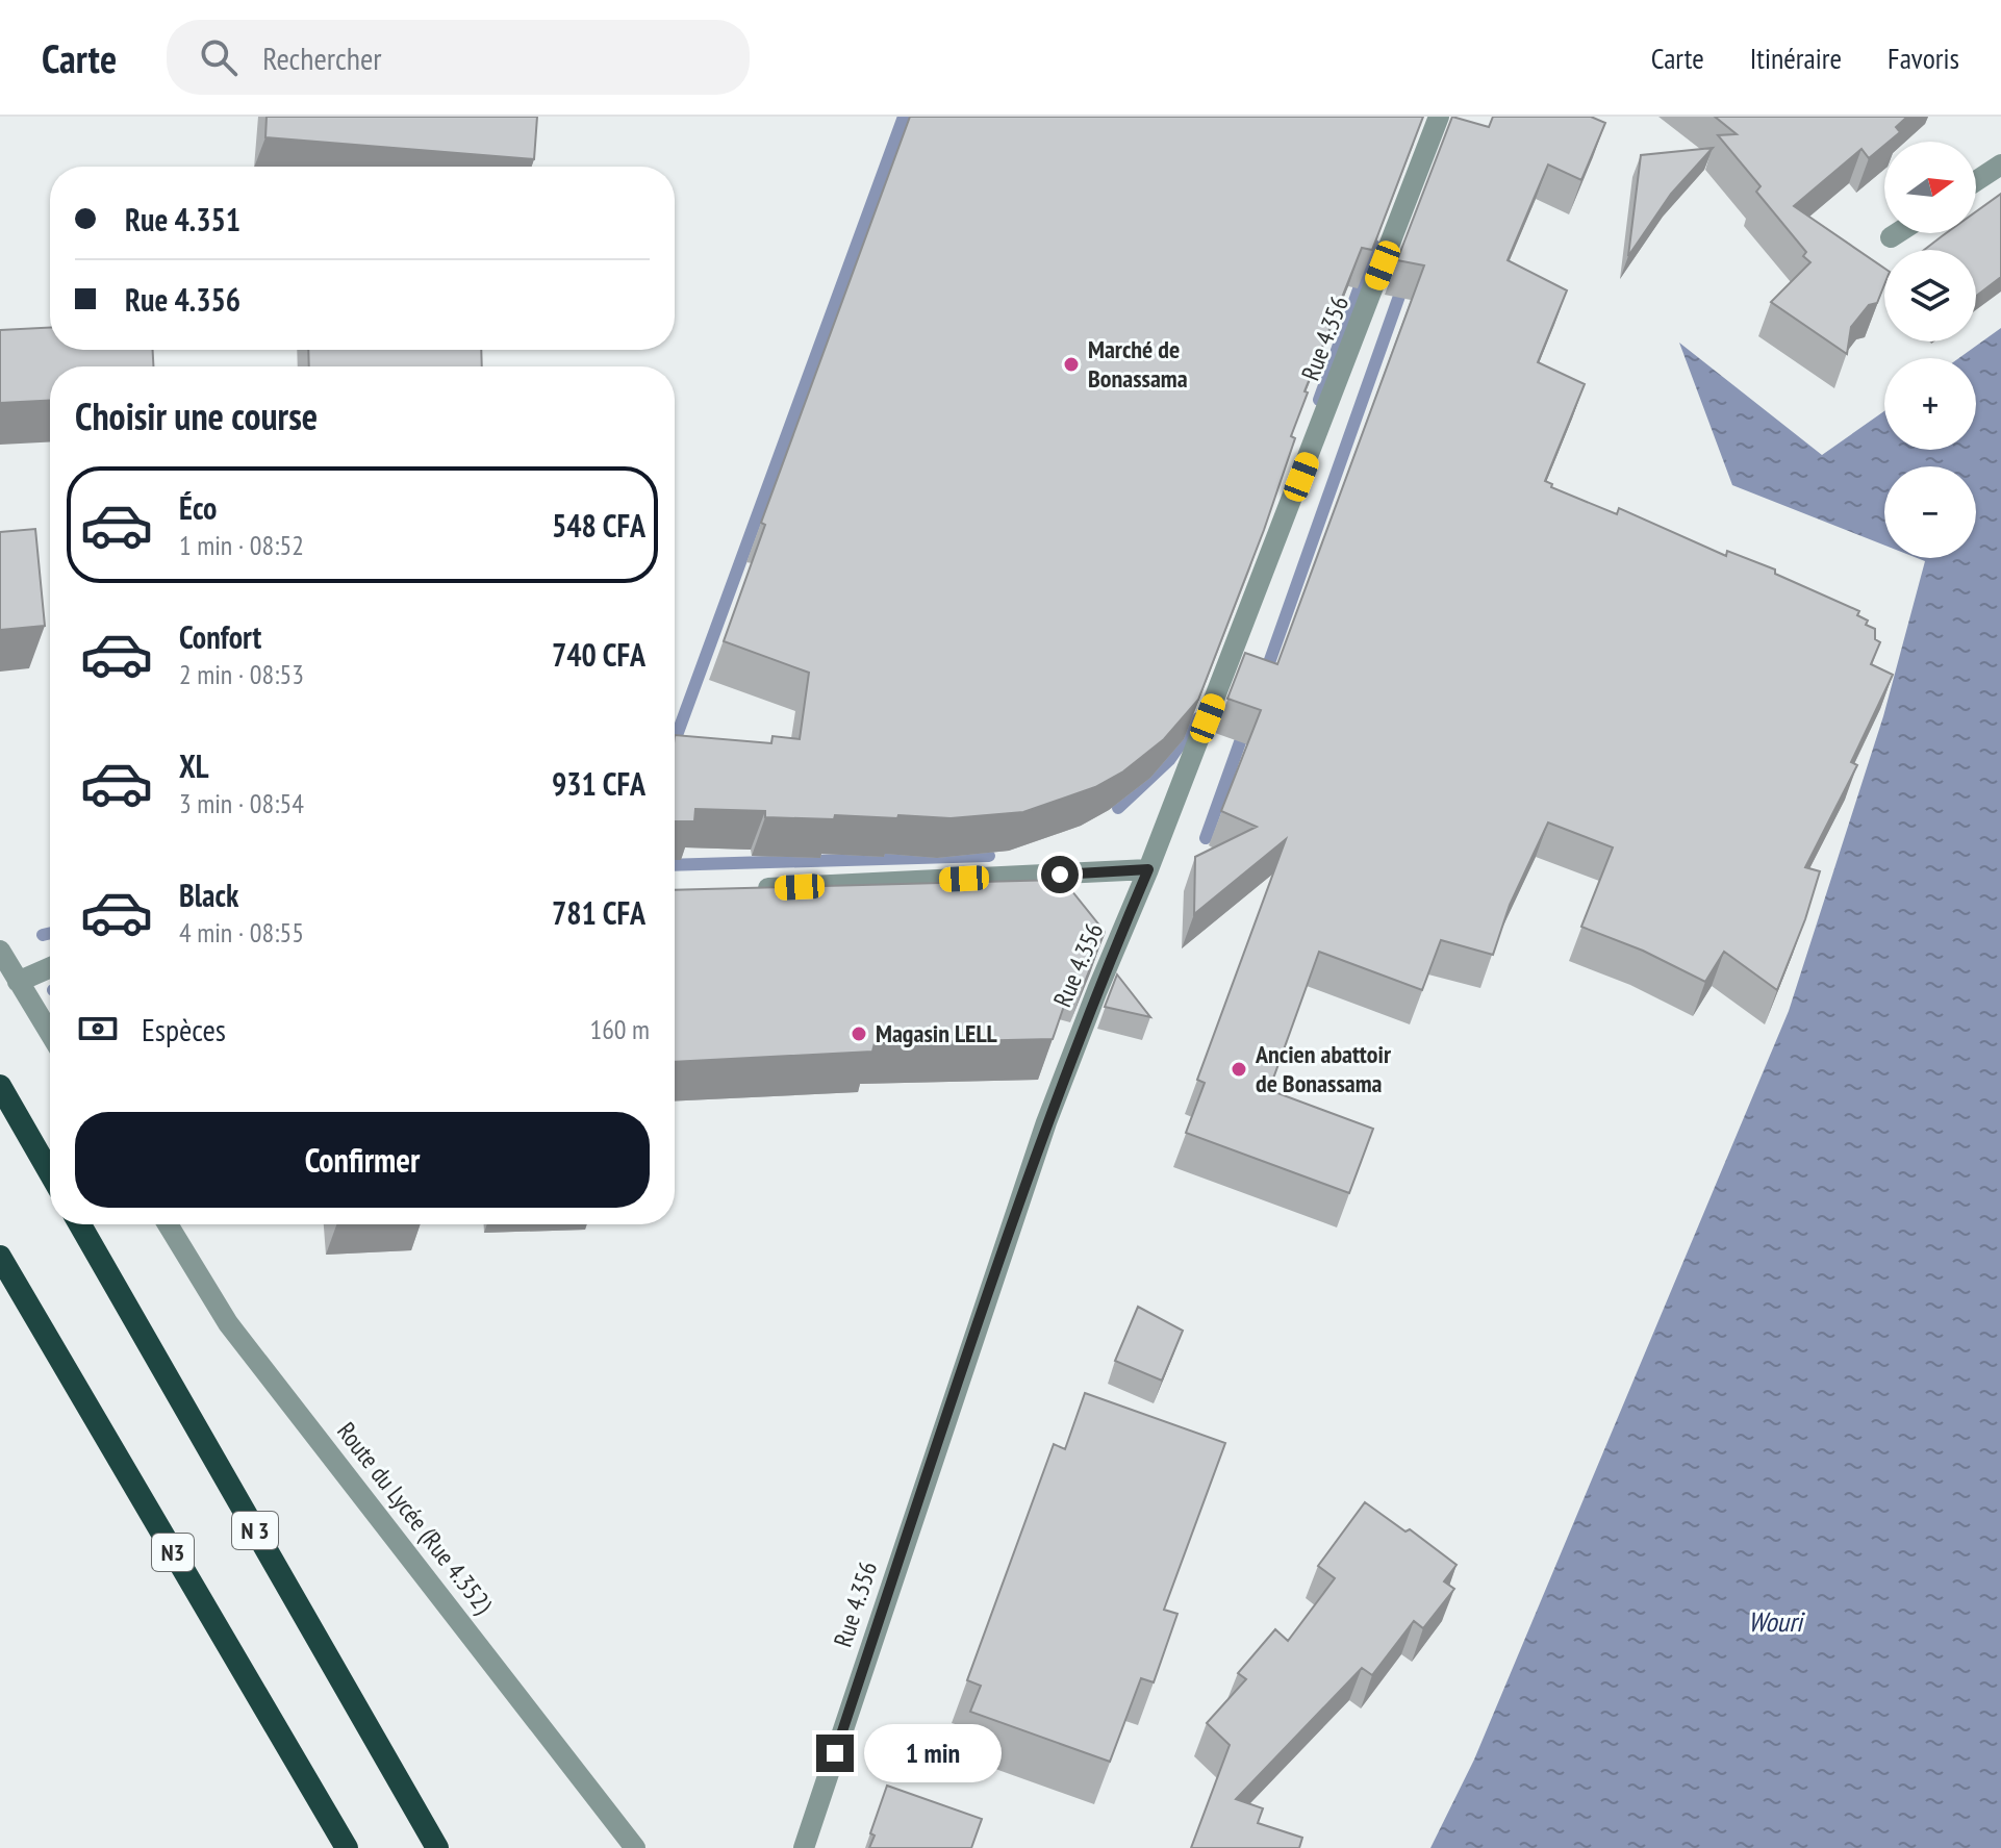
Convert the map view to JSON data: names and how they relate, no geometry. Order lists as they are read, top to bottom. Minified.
{"streets":{"highway":["N 3","N3"],"street":["Rue 4.356","Route du Lycée (Rue 4.352)"]},"water":["Wouri"],"places":["Marché de Bonassama","Magasin LELL","Ancien abattoir de Bonassama"],"north":"right","page":{"header":"Carte","search":"Rechercher","nav":["Carte","Itinéraire","Favoris"],"map_buttons":["+","−"],"banner":["Rue 4.351","Rue 4.356"],"heading":"Choisir une course","list":[{"name":"Éco","note":"1 min · 08:52","value":"548 CFA"},{"name":"Confort","note":"2 min · 08:53","value":"740 CFA"},{"name":"XL","note":"3 min · 08:54","value":"931 CFA"},{"name":"Black","note":"4 min · 08:55","value":"781 CFA"}],"pay":["Espèces","160 m"],"buttons":"Confirmer","bubble":"1 min"}}
